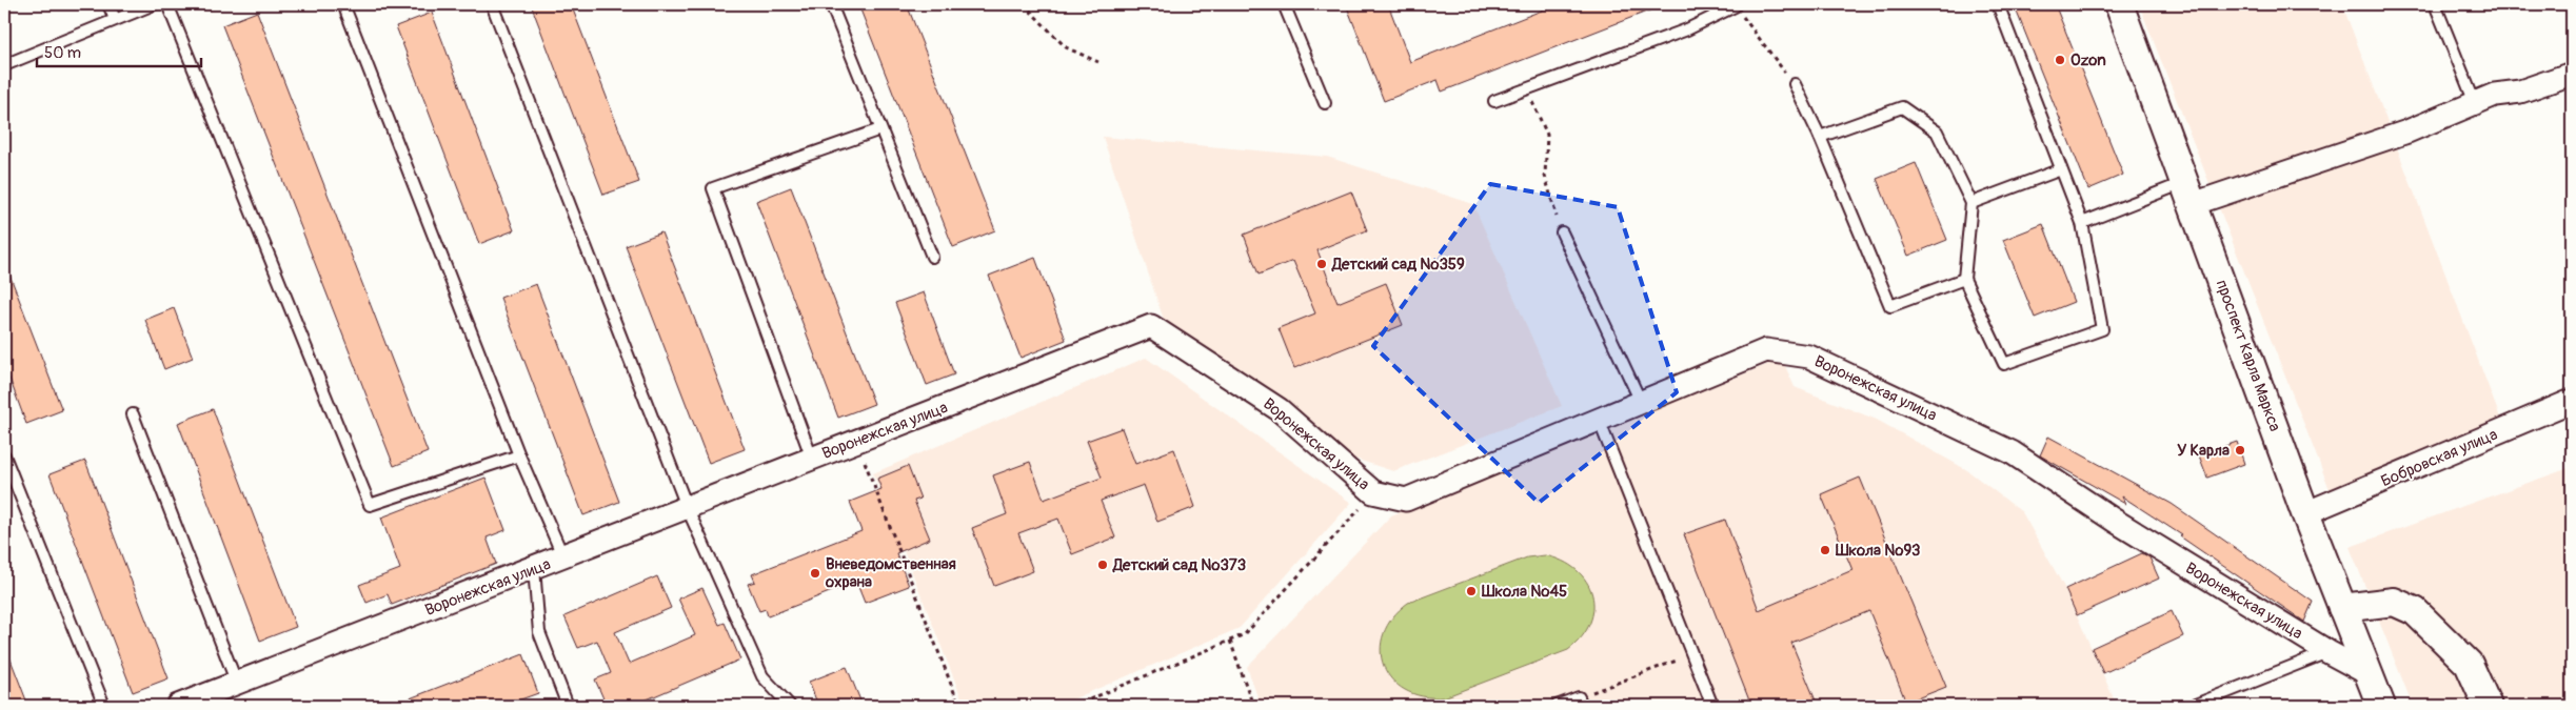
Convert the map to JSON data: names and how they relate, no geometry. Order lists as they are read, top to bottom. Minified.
{"streets":{"street":["проспект Карла Маркса","Воронежская улица","Бобровская улица"]},"crossings":[["проспект Карла Маркса","Воронежская улица"],["проспект Карла Маркса","Бобровская улица"]],"places":["Ozon","Детский сад №359","У Карла","Школа №93","Детский сад №373","Вневедомственная охрана","Школа №45"],"scale_bar":"50 m"}
